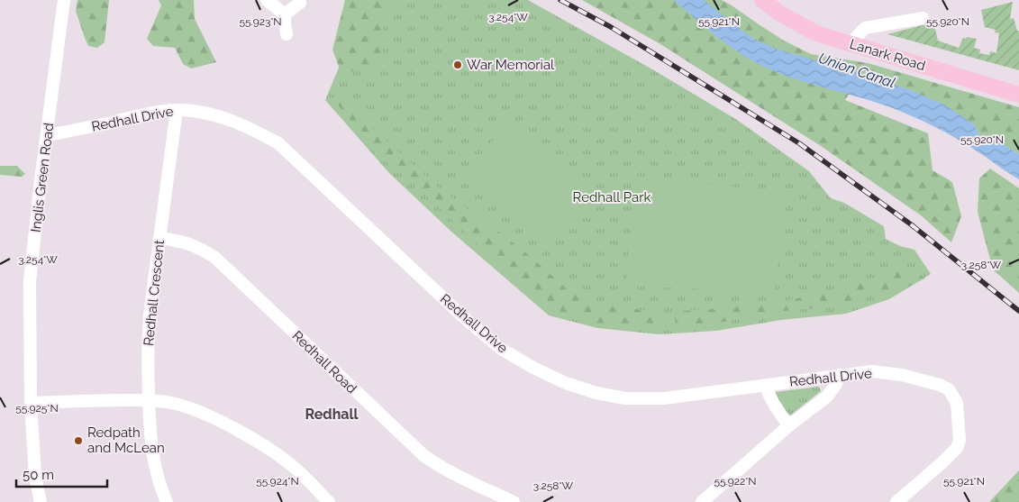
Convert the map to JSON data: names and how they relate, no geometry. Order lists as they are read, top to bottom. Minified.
{"streets":{"main road":["Lanark Road"],"street":["Redhall Drive","Inglis Green Road","Redhall Crescent","Redhall Road"]},"crossings":[["Redhall Drive","Inglis Green Road"],["Redhall Drive","Redhall Crescent"],["Redhall Crescent","Redhall Road"]],"districts":["Redhall"],"water":["Union Canal"],"parks":["Redhall Park"],"places":["War Memorial","Redpath and McLean"],"scale_bar":"50 m","coordinates":["3.254°W","55.920°N","55.923°N","55.921°N","3.258°W","55.925°N","55.924°N","55.922°N"]}
